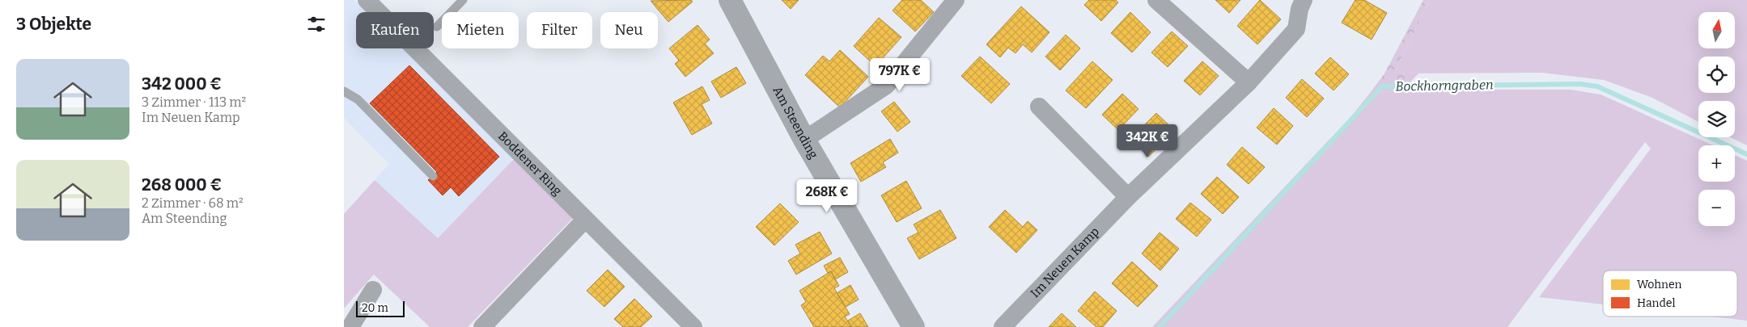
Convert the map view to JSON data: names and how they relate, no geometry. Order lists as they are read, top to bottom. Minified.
{"streets":{"street":["Am Steending","Boddener Ring","Im Neuen Kamp"]},"water":["Bockhorngraben"],"legend":["Wohnen","Handel"],"scale_bar":"20 m","north":"top","page":{"heading":"3 Objekte","map_buttons":["+","−"],"chip":["Kaufen","Mieten","Filter","Neu"],"list":[{"name":"342 000 €","note":"3 Zimmer · 113 m² · Im Neuen Kamp"},{"name":"268 000 €","note":"2 Zimmer · 68 m² · Am Steending"}],"price":["797K €","342K €","268K €"],"scale":"20 m"}}
